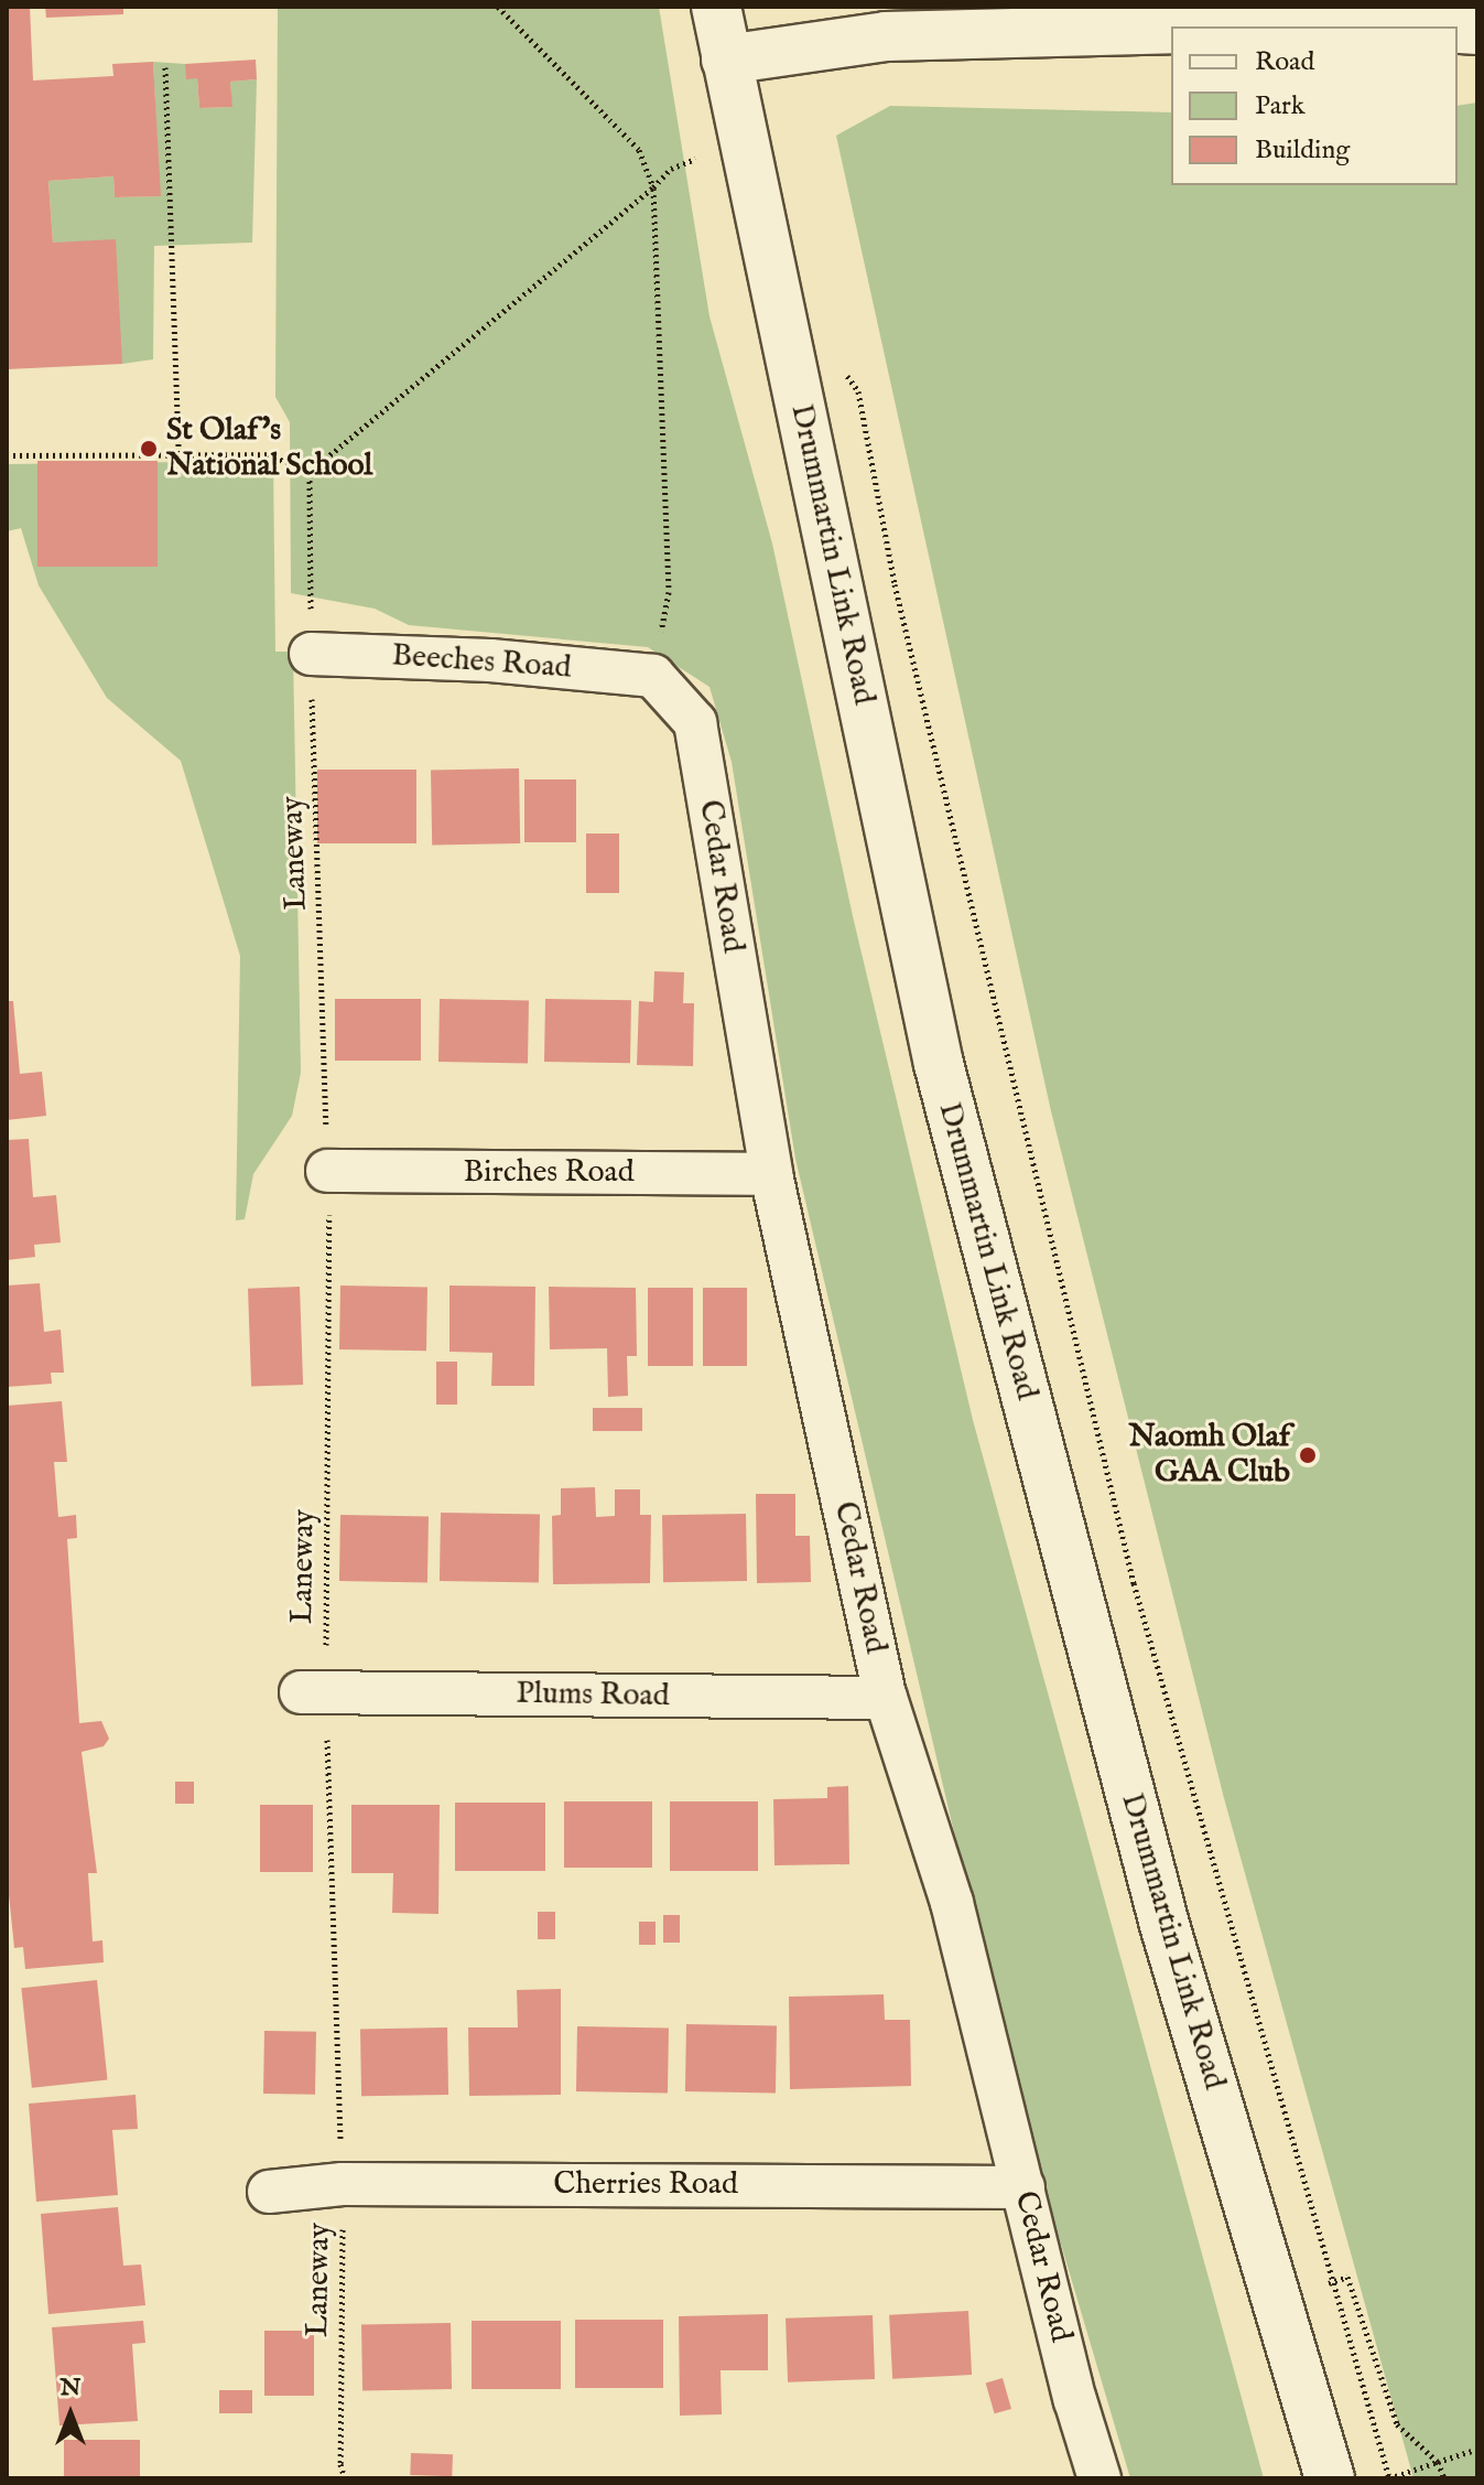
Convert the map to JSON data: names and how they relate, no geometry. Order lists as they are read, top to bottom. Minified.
{"streets":{"main road":["Drummartin Link Road"],"street":["Beeches Road","Cedar Road","Birches Road","Plums Road","Cherries Road"],"path":["Laneway"]},"crossings":[["Beeches Road","Laneway"],["Beeches Road","Cedar Road"],["Laneway","Birches Road"],["Laneway","Plums Road"],["Laneway","Cherries Road"],["Cedar Road","Birches Road"],["Cedar Road","Plums Road"],["Cedar Road","Cherries Road"]],"places":["St Olaf's National School","Naomh Olaf GAA Club"],"legend":["Road","Park","Building"],"north":"top"}
